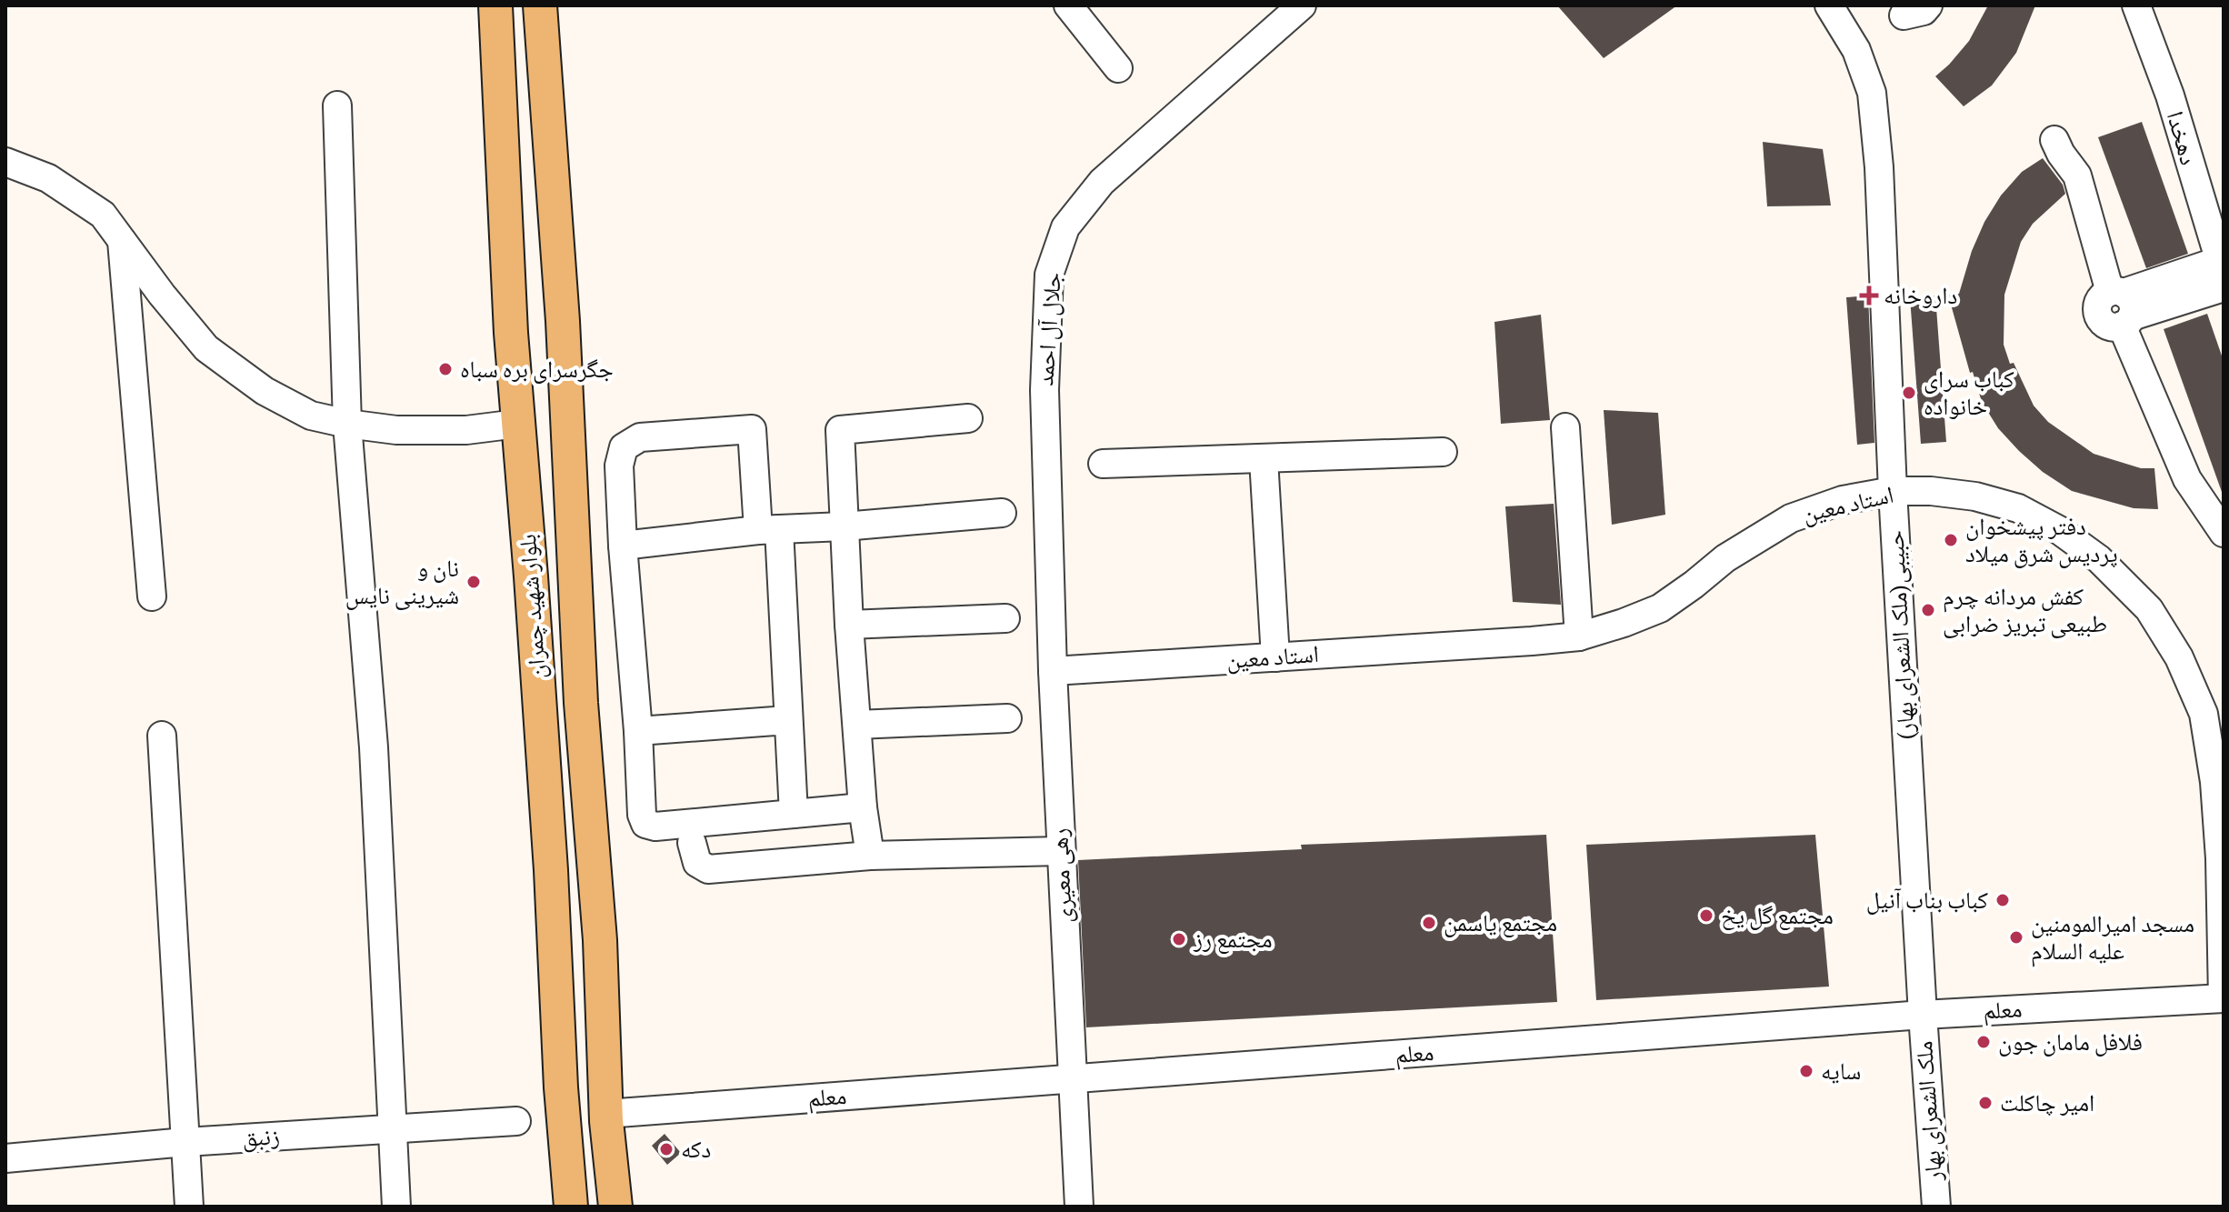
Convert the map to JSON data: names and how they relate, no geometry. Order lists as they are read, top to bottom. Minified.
{"streets":{"main road":["بلوار شهید چمران"],"street":["دهخدا","جلال آل احمد","استاد معین","حبیبی(ملک الشعرای بهار)","رهی معیری","معلم","ملک الشعرای بهار","زنبق"]},"crossings":[["جلال آل احمد","استاد معین"],["جلال آل احمد","رهی معیری"],["استاد معین","حبیبی(ملک الشعرای بهار)"],["استاد معین","رهی معیری"],["استاد معین","معلم"],["بلوار شهید چمران","معلم"],["حبیبی(ملک الشعرای بهار)","معلم"],["حبیبی(ملک الشعرای بهار)","ملک الشعرای بهار"],["رهی معیری","معلم"],["معلم","ملک الشعرای بهار"]],"places":{"health":["داروخانه"],"other":["جگرسرای بره سباه","کباب سرای خانواده","دفتر پیشخوان پردیس شرق میلاد","نان و شیرینی نایس","کفش مردانه چرم طبیعی تبریز ضرابی","کباب بناب آنیل","مجتمع گل یخ","مجتمع یاسمن","مسجد امیرالمومنین علیه السلام","مجتمع رز","فلافل مامان جون","سایه","امیر چاکلت","دکه"]}}
